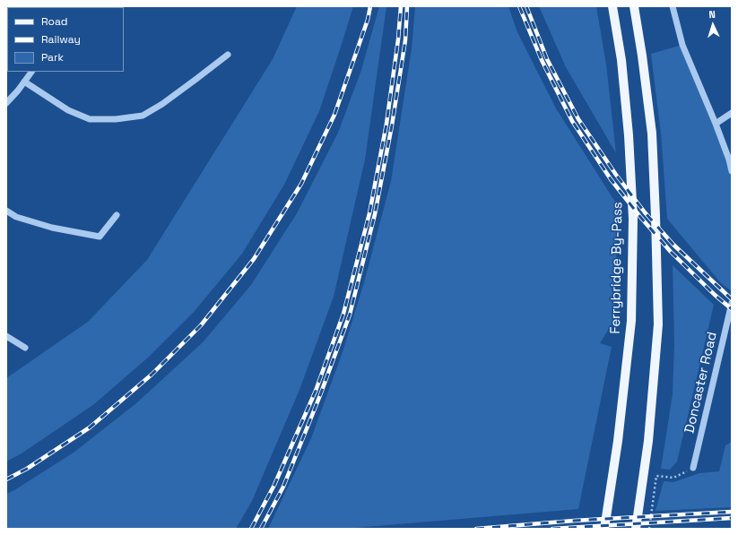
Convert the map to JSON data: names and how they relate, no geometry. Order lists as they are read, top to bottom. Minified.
{"streets":{"main road":["Ferrybridge By-Pass"],"street":["Doncaster Road"]},"legend":["Road","Railway","Park"],"north":"top"}
